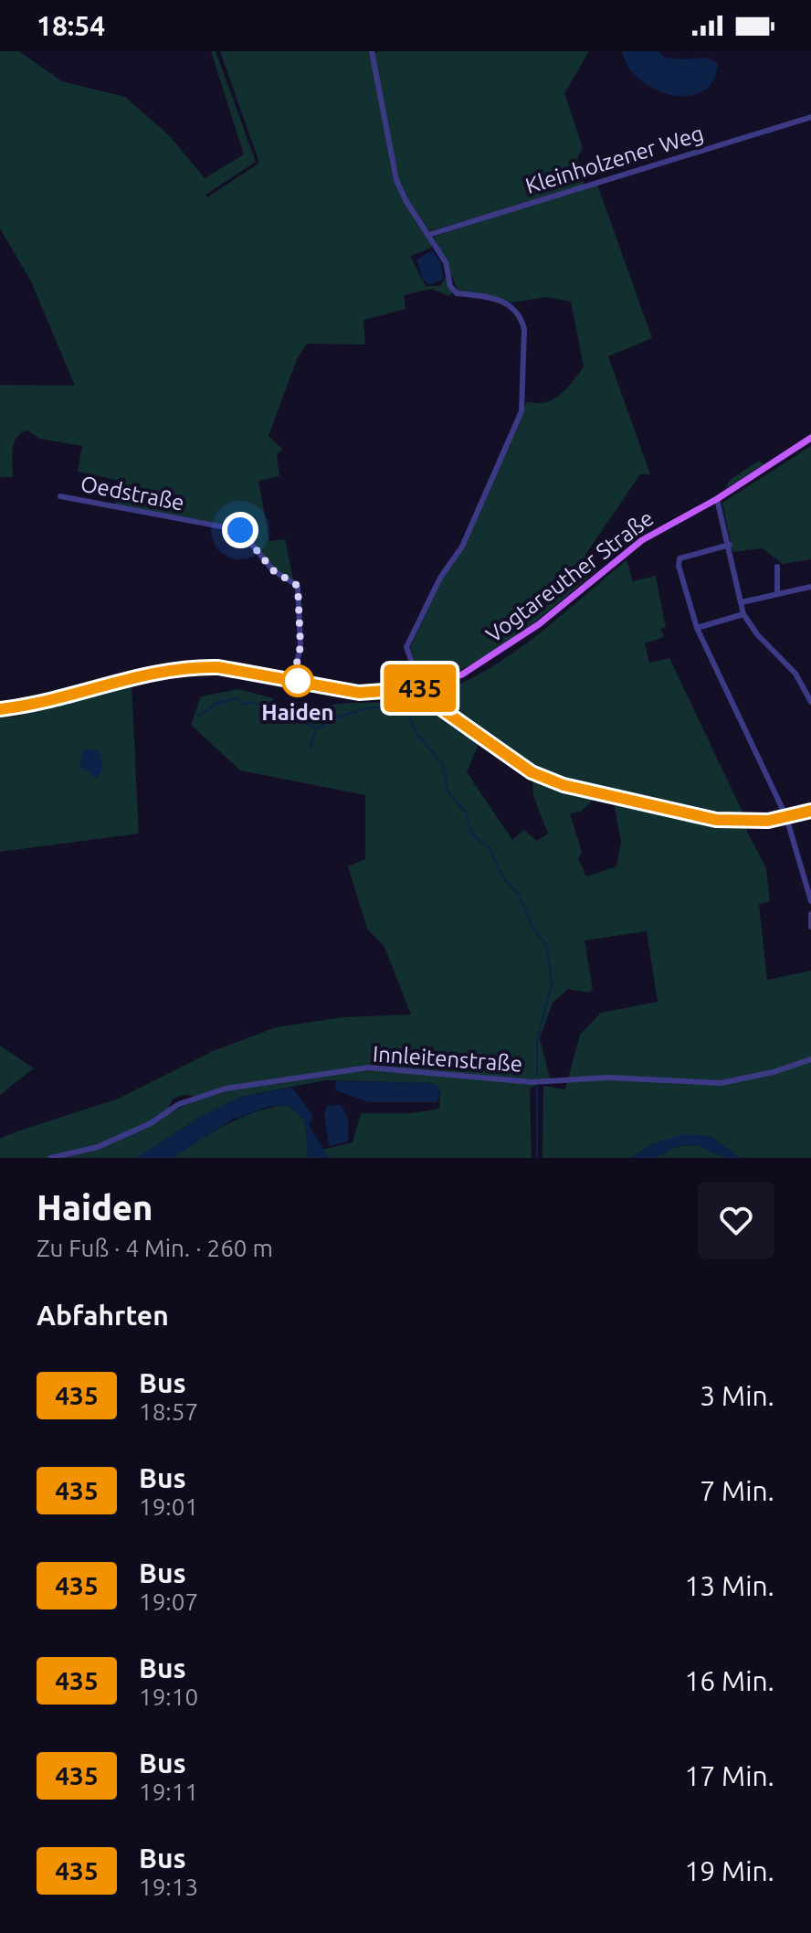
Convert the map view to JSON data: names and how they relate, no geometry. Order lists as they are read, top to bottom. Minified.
{"streets":{"main road":["Vogtareuther Straße"],"street":["Kleinholzener Weg","Oedstraße","Innleitenstraße"]},"crossings":[["Oedstraße","Vogtareuther Straße"]],"places":["Haiden"],"lines":["bus line 435"],"page":{"status":"18:54","on_map":"435","heading":[["Haiden","Zu Fuß · 4 Min. · 260 m"],"Abfahrten"],"list":[{"mark":"435","name":"Bus","note":"18:57","value":"3 Min."},{"mark":"435","name":"Bus","note":"19:01","value":"7 Min."},{"mark":"435","name":"Bus","note":"19:07","value":"13 Min."},{"mark":"435","name":"Bus","note":"19:10","value":"16 Min."},{"mark":"435","name":"Bus","note":"19:11","value":"17 Min."},{"mark":"435","name":"Bus","note":"19:13","value":"19 Min."}]}}
